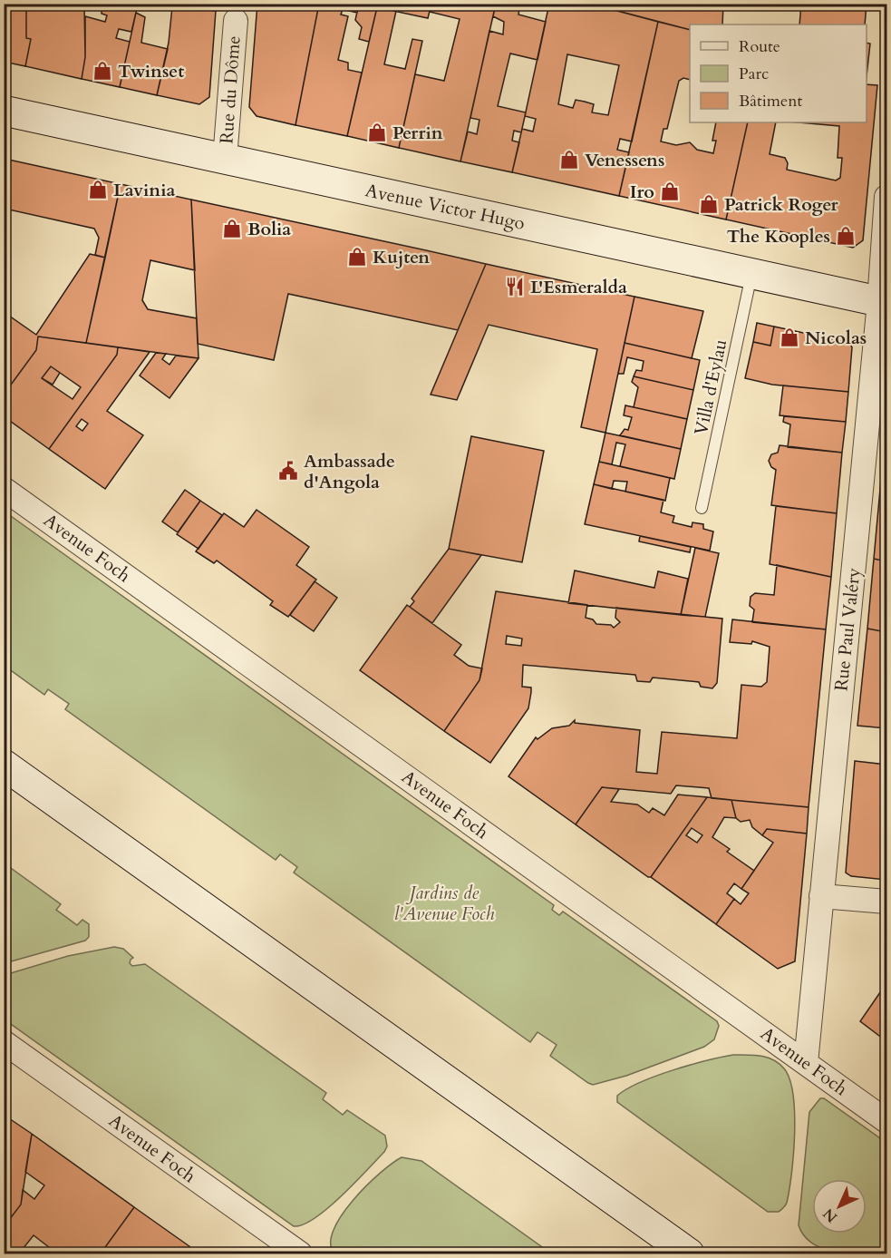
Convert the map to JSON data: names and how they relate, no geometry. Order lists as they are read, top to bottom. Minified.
{"streets":{"main road":["Avenue Victor Hugo"],"street":["Rue du Dôme","Avenue Foch","Rue Paul Valéry"],"lane":["Villa d'Eylau"]},"crossings":[["Rue du Dôme","Avenue Victor Hugo"],["Avenue Victor Hugo","Villa d'Eylau"],["Avenue Victor Hugo","Rue Paul Valéry"],["Avenue Foch","Rue Paul Valéry"]],"parks":["Jardins de l'Avenue Foch"],"places":{"shop":["Twinset","Perrin","Venessens","Lavinia","Iro","Patrick Roger","Bolia","The Kooples","Kujten","Nicolas"],"restaurant":["L'Esmeralda"],"public building":["Ambassade d'Angola"]},"legend":["Route","Parc","Bâtiment"],"north":"bottom left"}
